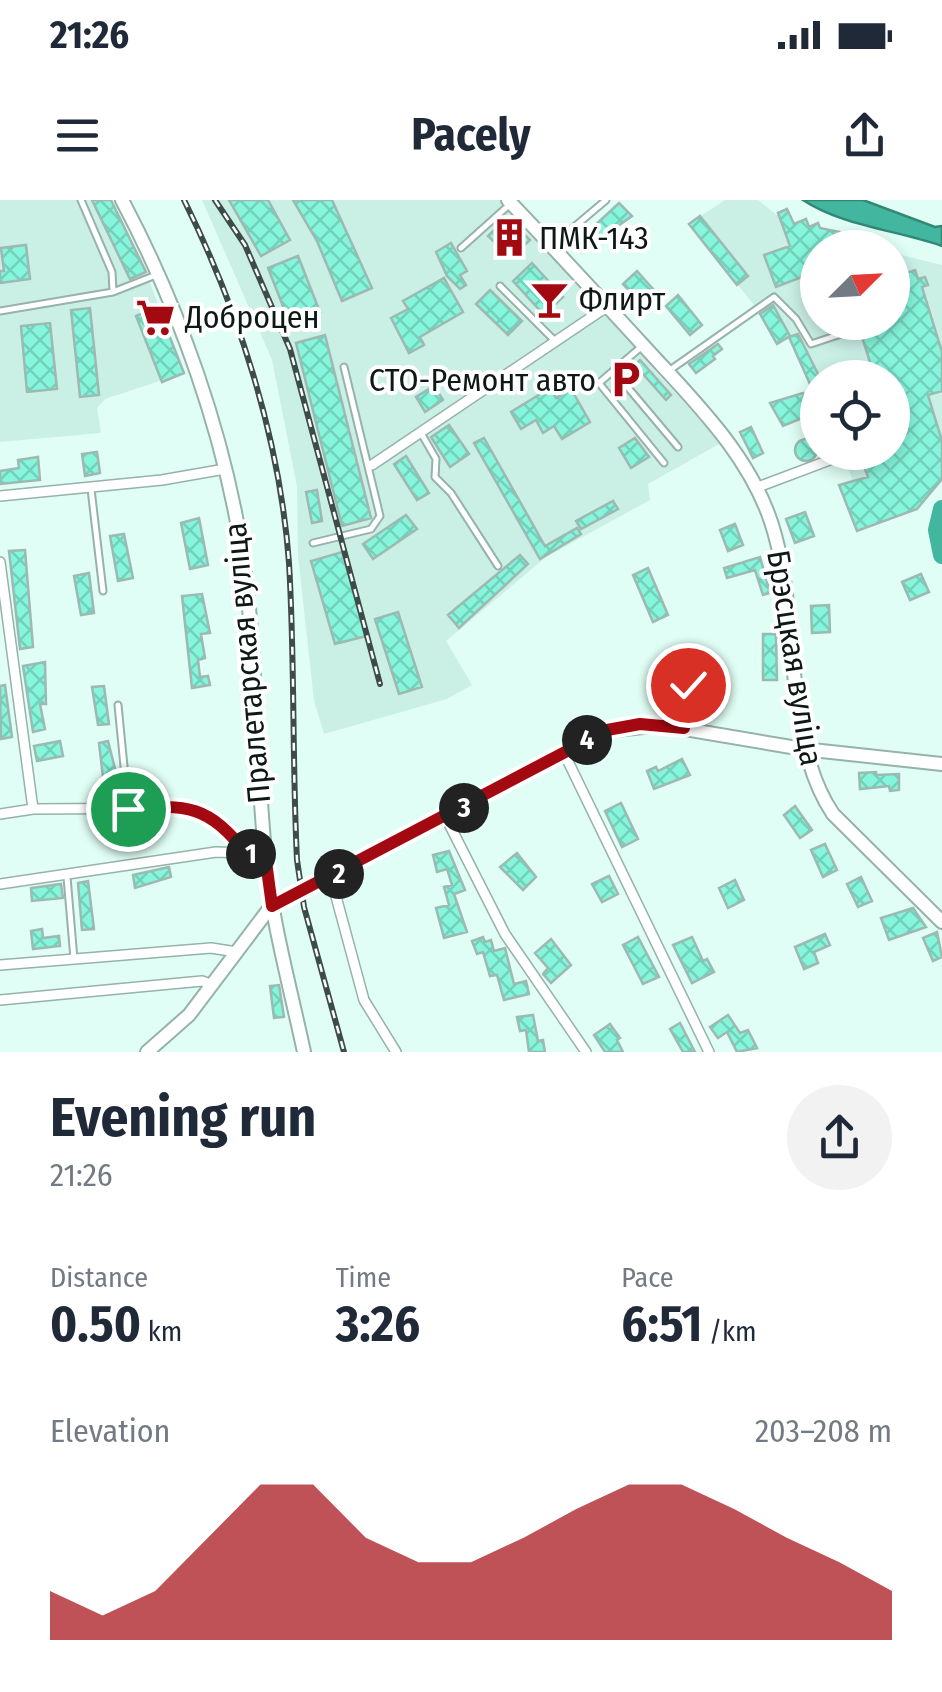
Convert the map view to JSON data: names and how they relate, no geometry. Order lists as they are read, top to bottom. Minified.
{"streets":{"street":["Брэсцкая вуліца","Пралетарская вуліца"]},"places":{"building":["ПМК-143"],"bar":["Флирт"],"supermarket":["Доброцен"],"parking":["СТО-Ремонт авто"]},"north":"top right","page":{"status":"21:26","header":"Pacely","pins":["4","3","1","2"],"heading":["Evening run","21:26"],"stats":[["Distance","0.50 km"],["Time","3:26"],["Pace","6:51 /km"]],"chart":["Elevation","203–208 m"]}}
